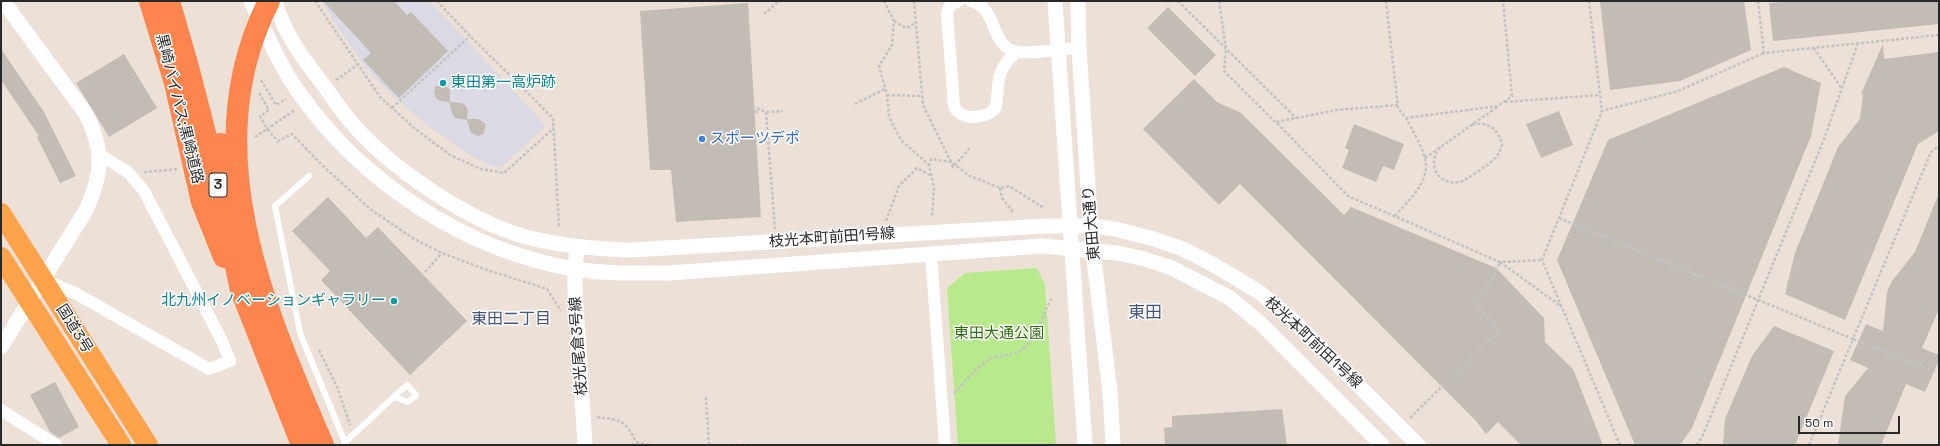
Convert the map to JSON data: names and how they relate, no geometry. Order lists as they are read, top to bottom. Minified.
{"streets":{"highway":["黒崎バイパス;黒崎道路","3","国道3号"],"street":["東田大通り","枝光本町前田1号線","枝光尾倉3号線"]},"crossings":[["東田大通り","枝光本町前田1号線"],["枝光本町前田1号線","枝光尾倉3号線"]],"districts":["東田","東田二丁目"],"parks":["東田大通公園"],"places":["東田第一高炉跡","スポーツデポ","北九州イノベーションギャラリー"],"scale_bar":"50 m"}
